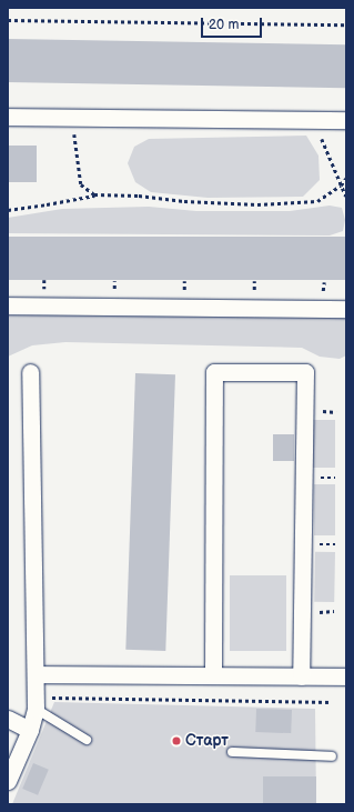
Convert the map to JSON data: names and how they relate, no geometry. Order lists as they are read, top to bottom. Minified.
{"places":["Старт"],"scale_bar":"20 m"}
